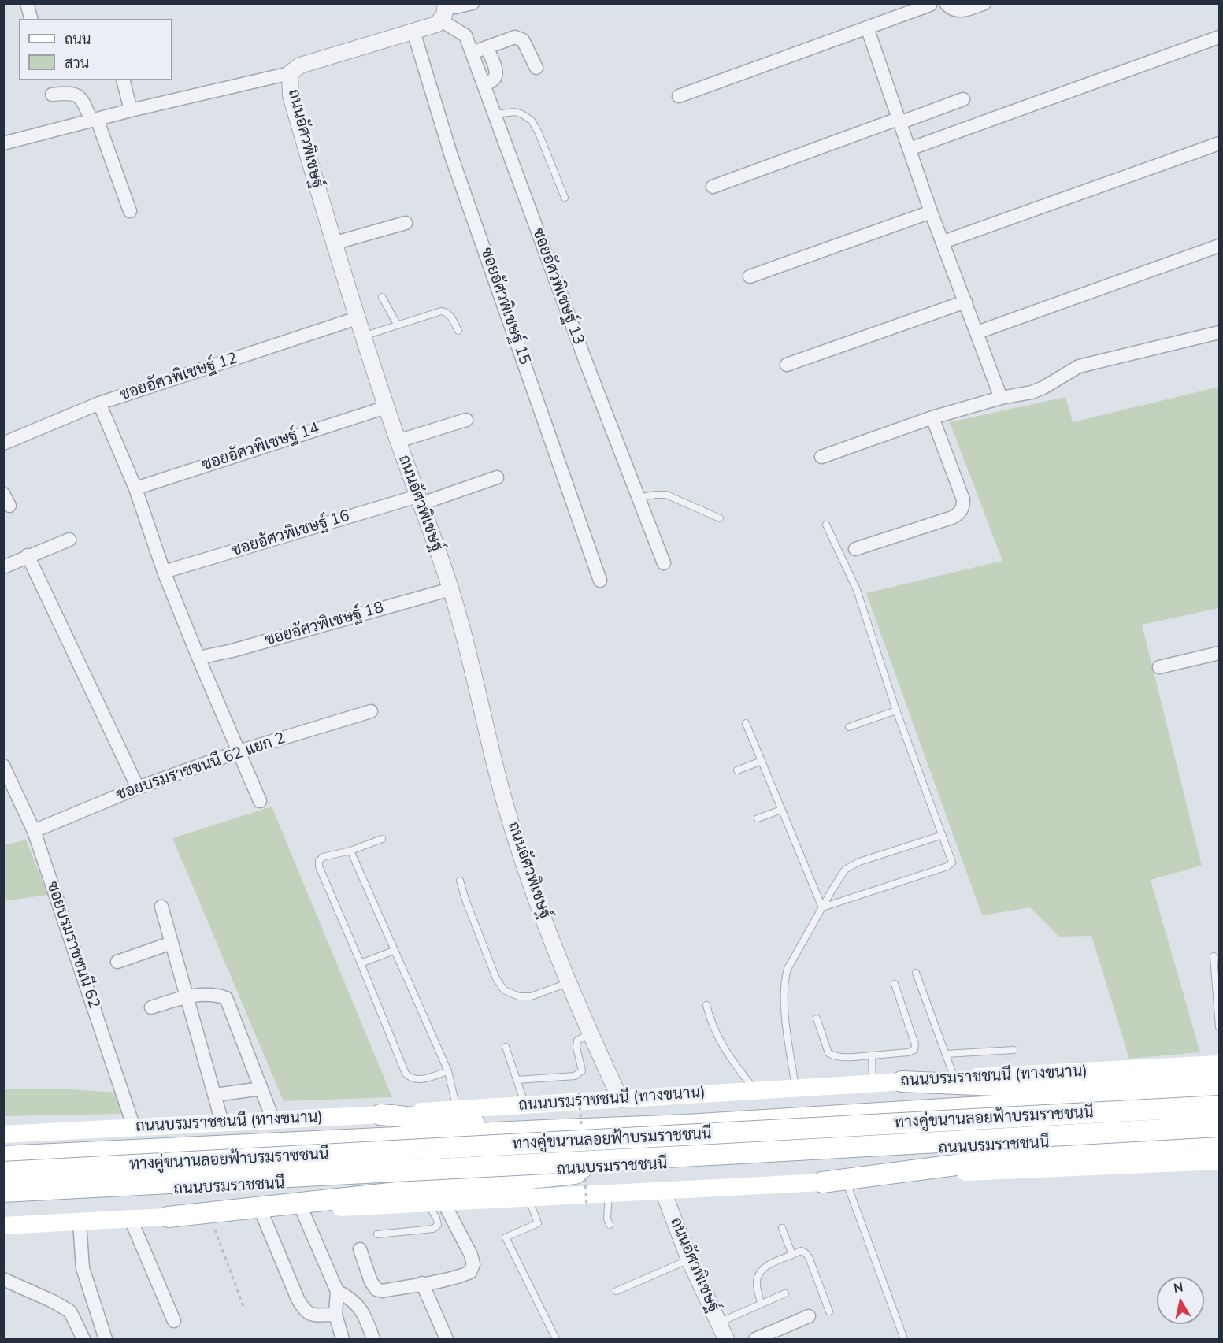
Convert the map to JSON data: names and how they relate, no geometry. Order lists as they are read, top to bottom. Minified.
{"streets":{"main road":["ถนนบรมราชชนนี (ทางขนาน)","ทางคู่ขนานลอยฟ้าบรมราชชนนี","ถนนบรมราชชนนี"],"street":["ถนนอัศวพิเชษฐ์","ซอยอัศวพิเชษฐ์ 13","ซอยอัศวพิเชษฐ์ 15","ซอยอัศวพิเชษฐ์ 12","ซอยอัศวพิเชษฐ์ 14","ซอยอัศวพิเชษฐ์ 16","ซอยอัศวพิเชษฐ์ 18","ซอยบรมราชชนนี 62 แยก 2","ซอยบรมราชชนนี 62"]},"crossings":[["ถนนอัศวพิเชษฐ์","ซอยอัศวพิเชษฐ์ 13"],["ถนนอัศวพิเชษฐ์","ซอยอัศวพิเชษฐ์ 15"],["ถนนอัศวพิเชษฐ์","ซอยอัศวพิเชษฐ์ 12"],["ถนนอัศวพิเชษฐ์","ซอยอัศวพิเชษฐ์ 14"],["ถนนอัศวพิเชษฐ์","ซอยอัศวพิเชษฐ์ 16"],["ถนนอัศวพิเชษฐ์","ซอยอัศวพิเชษฐ์ 18"],["ถนนอัศวพิเชษฐ์","ถนนบรมราชชนนี (ทางขนาน)"],["ซอยบรมราชชนนี 62 แยก 2","ซอยบรมราชชนนี 62"],["ซอยบรมราชชนนี 62","ถนนบรมราชชนนี (ทางขนาน)"]],"legend":["ถนน","สวน"],"north":"top"}
